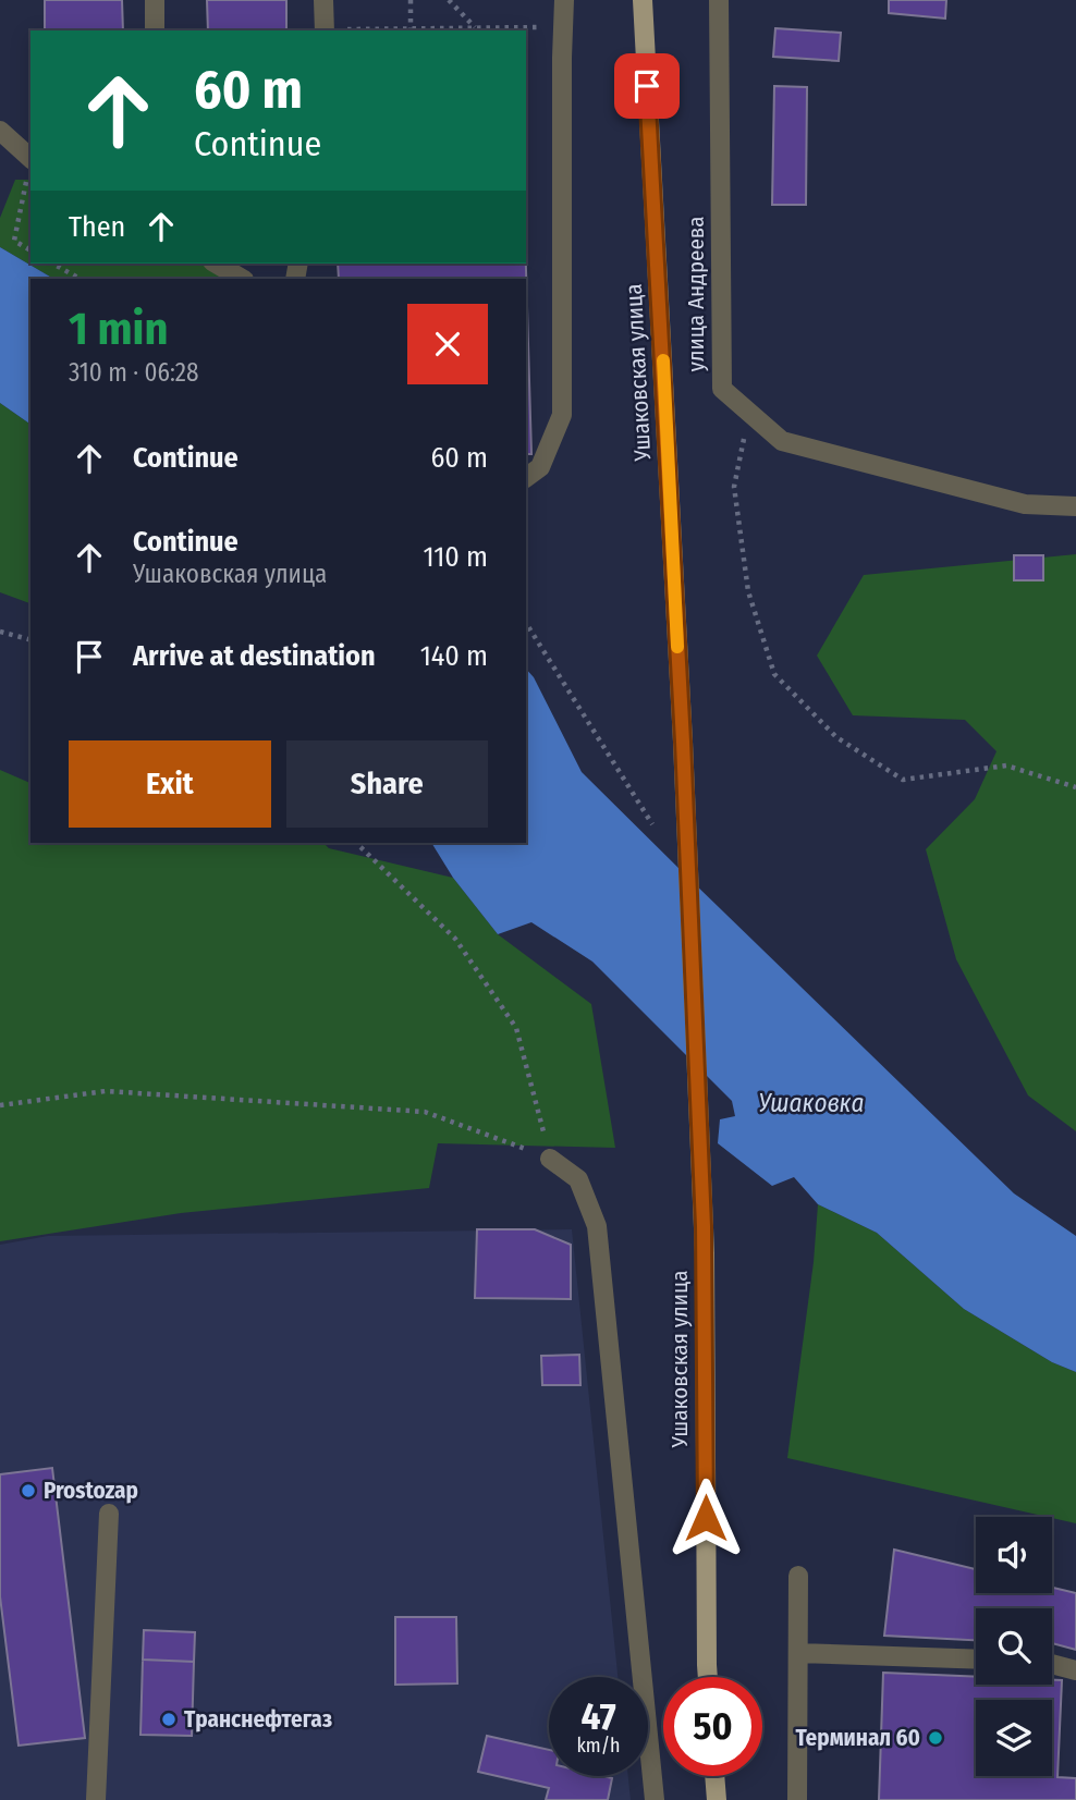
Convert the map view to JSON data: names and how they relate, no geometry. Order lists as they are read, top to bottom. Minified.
{"streets":{"main road":["Ушаковская улица"],"street":["улица Андреева"]},"water":["Ушаковка"],"places":["Prostozap","Транснефтегаз","Терминал 60"],"page":{"turn":["60 m","Continue"],"then":"Then","heading":["1 min","310 m · 06:28"],"list":[{"name":"Continue","value":"60 m"},{"name":"Continue","note":"Ушаковская улица","value":"110 m"},{"name":"Arrive at destination","value":"140 m"}],"buttons":["Exit","Share"],"speed":"47 km/h","limit":"50"}}
